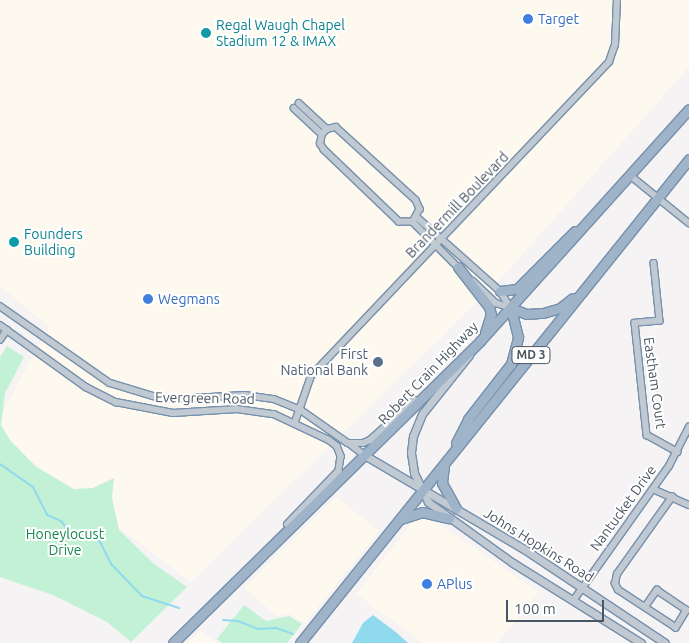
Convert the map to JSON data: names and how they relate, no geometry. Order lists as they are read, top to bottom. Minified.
{"streets":{"highway":["MD 3","Robert Crain Highway"],"street":["Brandermill Boulevard","Eastham Court","Evergreen Road","Nantucket Drive","Johns Hopkins Road"]},"crossings":[["Brandermill Boulevard","Evergreen Road"],["MD 3","Johns Hopkins Road"],["Robert Crain Highway","Evergreen Road"],["Robert Crain Highway","Johns Hopkins Road"],["Eastham Court","Nantucket Drive"],["Evergreen Road","Johns Hopkins Road"],["Nantucket Drive","Johns Hopkins Road"]],"parks":["Honeylocust Drive"],"places":["Target","Regal Waugh Chapel Stadium 12 & IMAX","Founders Building","Wegmans","First National Bank","APlus"],"scale_bar":"100 m"}
